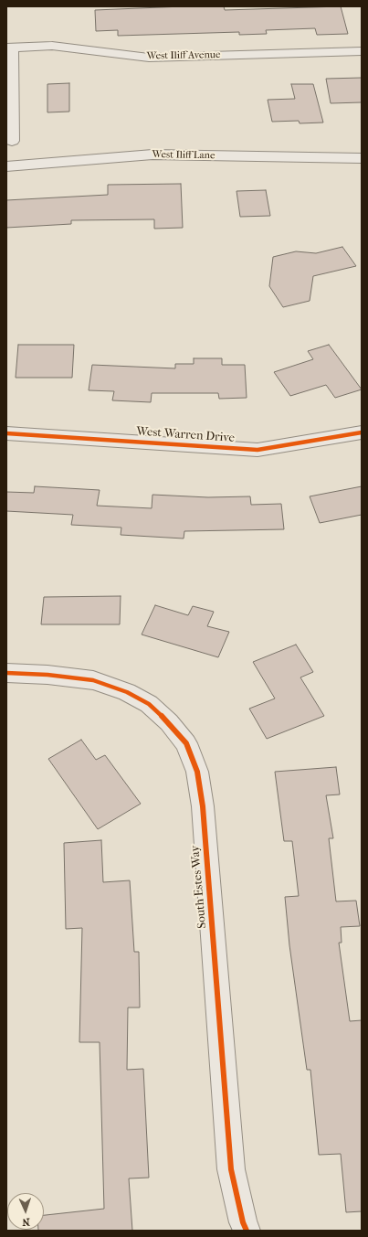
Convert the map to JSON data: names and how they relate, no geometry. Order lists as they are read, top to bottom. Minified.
{"streets":{"street":["West Iliff Avenue","West Iliff Lane","West Warren Drive","South Estes Way"]},"north":"bottom"}
